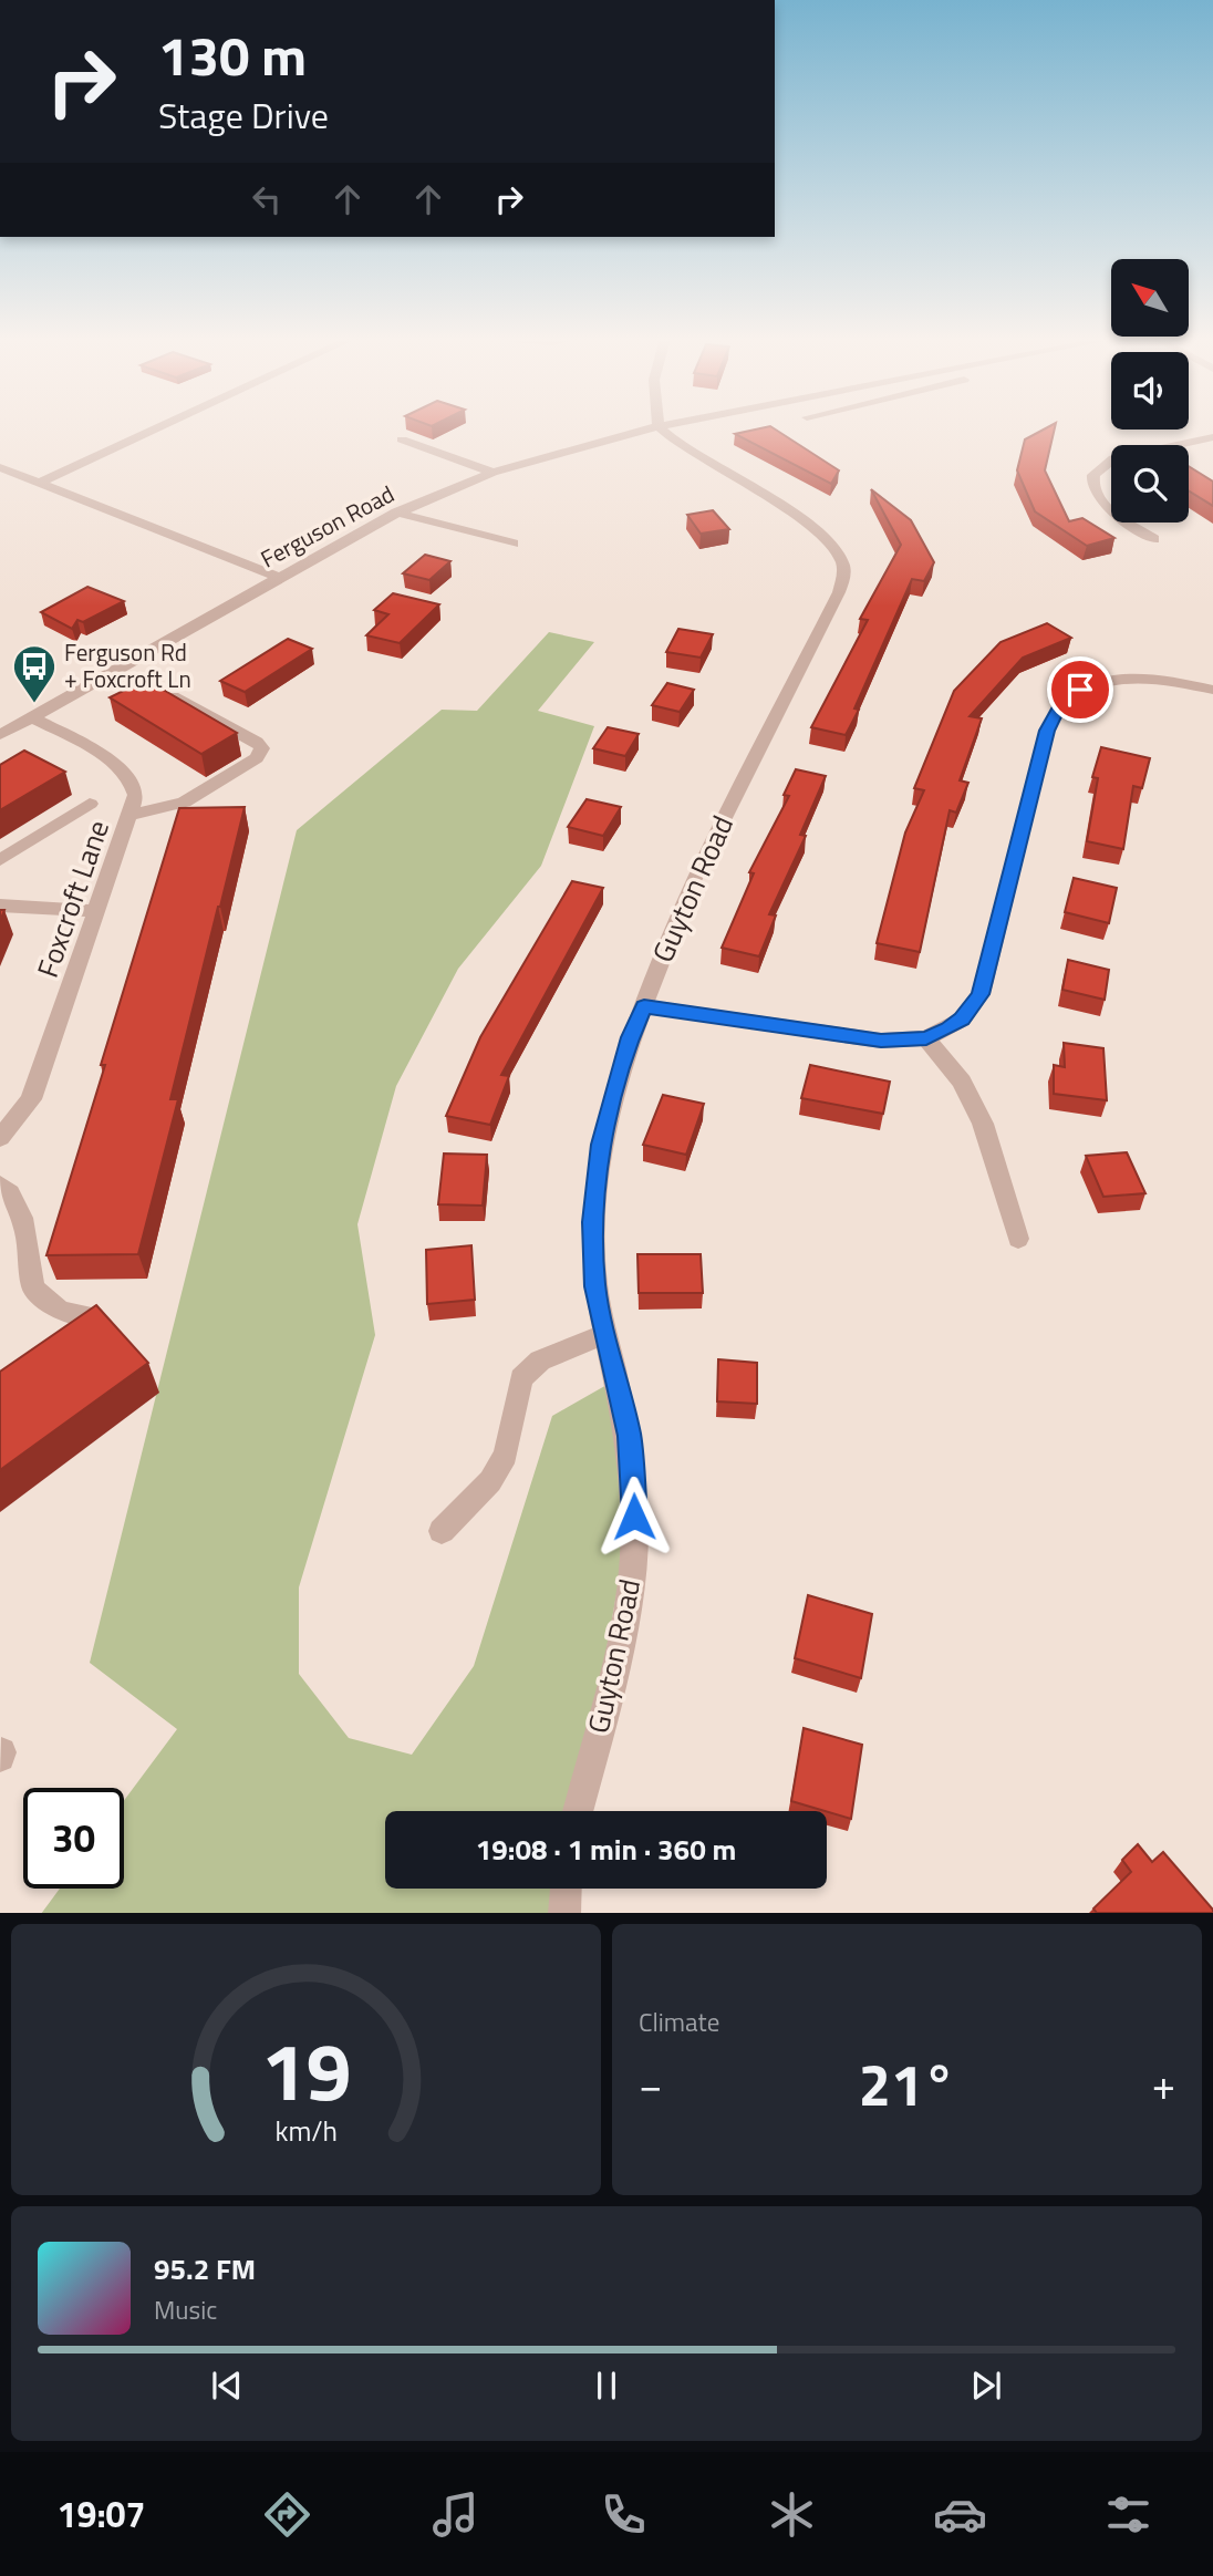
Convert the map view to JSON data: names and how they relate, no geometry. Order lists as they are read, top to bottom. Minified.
{"streets":{"street":["Ferguson Road","Guyton Road","Foxcroft Lane"]},"crossings":[["Ferguson Road","Foxcroft Lane"]],"places":{"bus stop":["Ferguson Rd + Foxcroft Ln"]},"north":"top left","page":{"turn":["130 m","Stage Drive"],"limit":"30","trip":"19:08 · 1 min · 360 m","tile":"Climate","heat":["−","21°","+"],"song":["95.2 FM","Music"],"tabs":"19:07","gauge":["19","km/h"]}}
